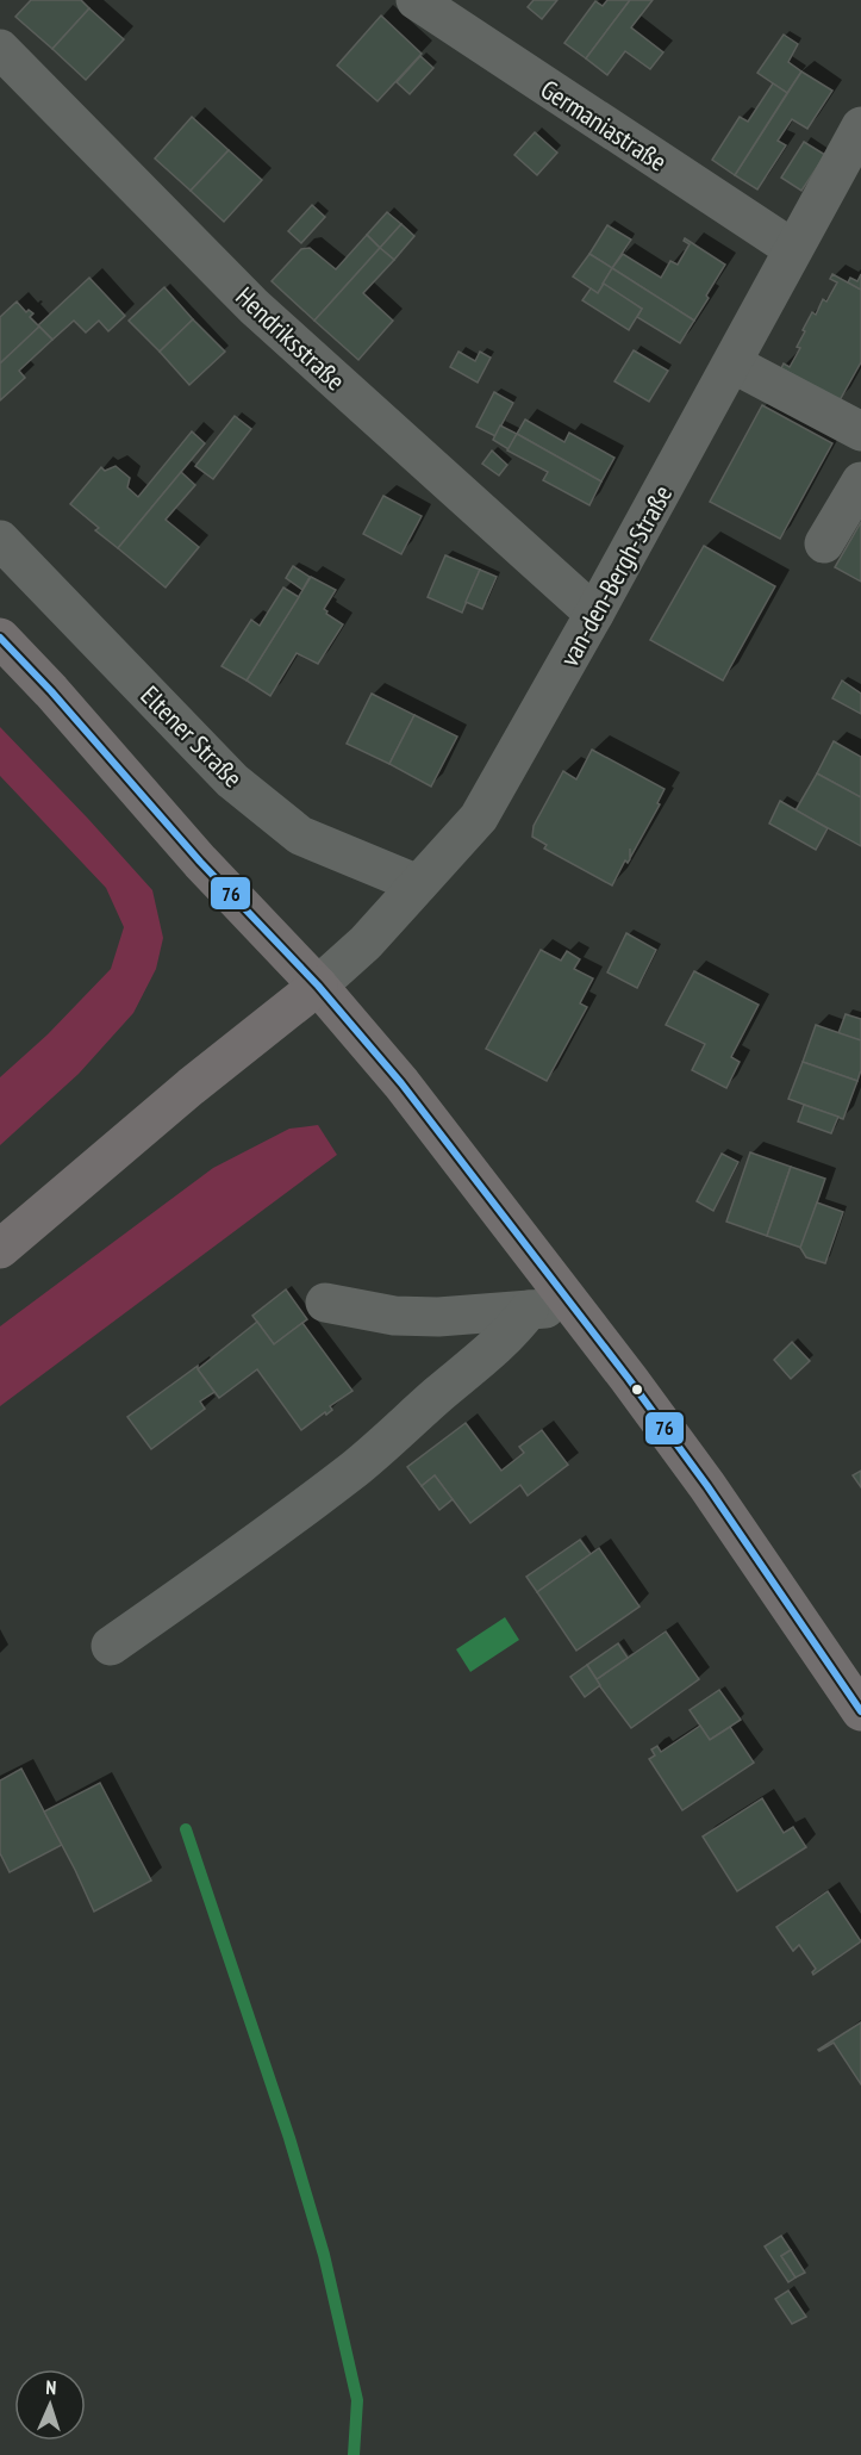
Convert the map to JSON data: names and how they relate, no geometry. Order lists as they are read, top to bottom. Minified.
{"streets":{"street":["Germaniastraße","Hendriksstraße","van-den-Bergh-Straße","Eltener Straße"]},"crossings":[["Germaniastraße","van-den-Bergh-Straße"],["Hendriksstraße","van-den-Bergh-Straße"],["van-den-Bergh-Straße","Eltener Straße"]],"lines":["transit line 76"],"north":"top"}
